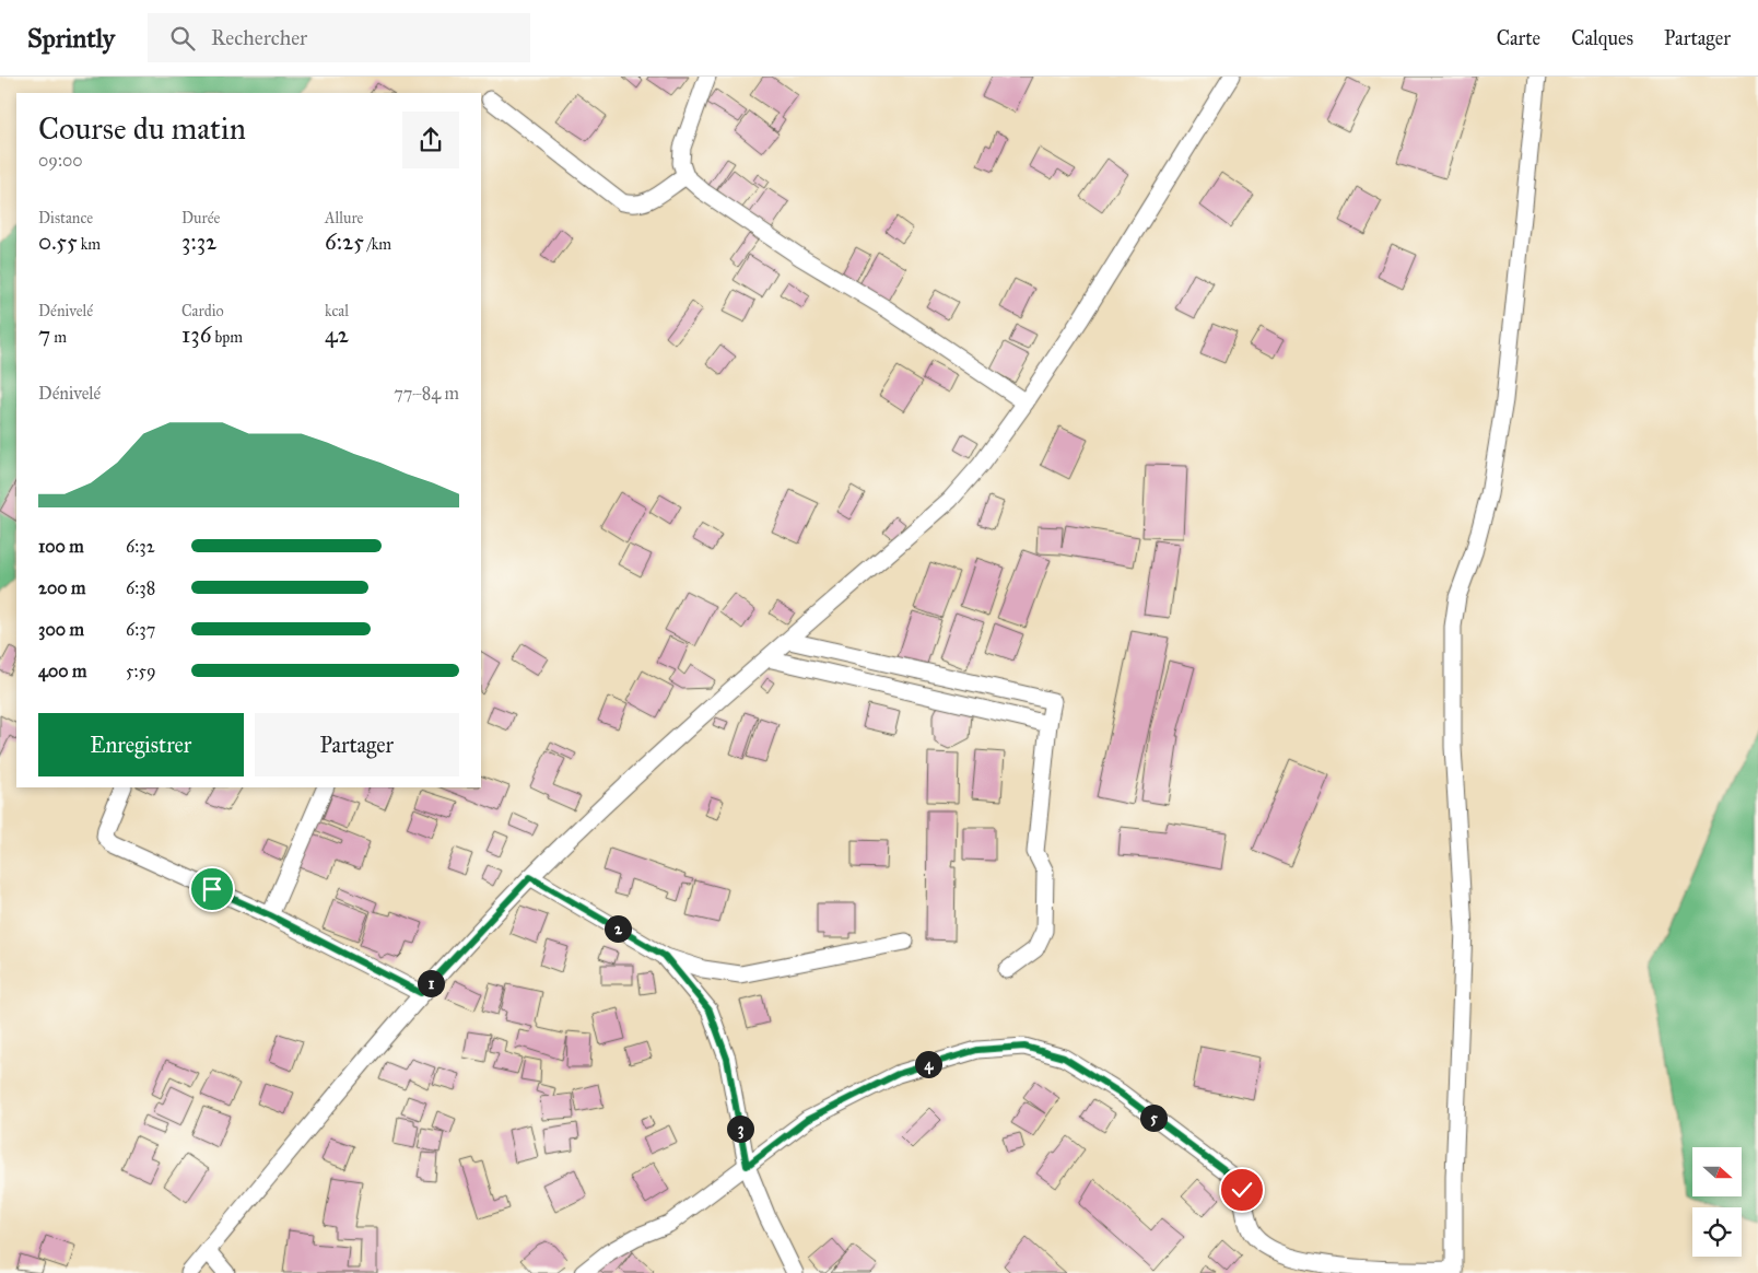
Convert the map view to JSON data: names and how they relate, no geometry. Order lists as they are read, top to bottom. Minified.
{"north":"right","page":{"header":"Sprintly","search":"Rechercher","nav":["Carte","Calques","Partager"],"heading":["Course du matin","09:00"],"stats":[["Distance","0.55 km"],["Durée","3:32"],["Allure","6:25 /km"],["Dénivelé","7 m"],["Cardio","136 bpm"],["kcal","42"]],"chart":["Dénivelé","77–84 m"],"list":[{"name":"100 m","note":"6:32"},{"name":"200 m","note":"6:38"},{"name":"300 m","note":"6:37"},{"name":"400 m","note":"5:59"}],"buttons":["Enregistrer","Partager"],"pins":["2","1","4","5","3"]}}
